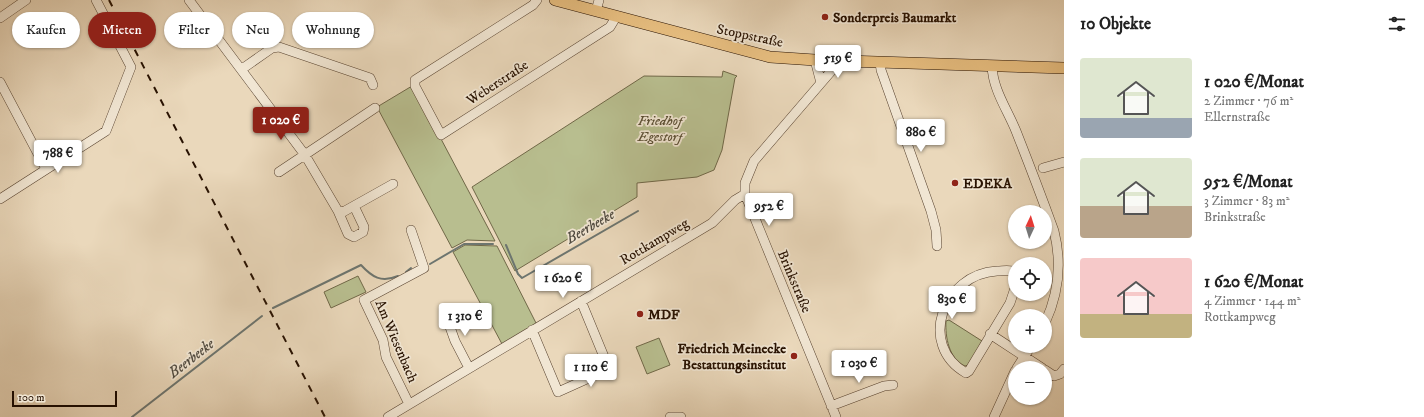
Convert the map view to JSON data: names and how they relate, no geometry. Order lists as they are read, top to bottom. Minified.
{"streets":{"main road":["Stoppstraße"],"street":["Weberstraße","Rottkampweg","Brinkstraße","Am Wiesenbach"]},"crossings":[["Stoppstraße","Weberstraße"],["Rottkampweg","Brinkstraße"],["Rottkampweg","Am Wiesenbach"]],"water":["Beerbeeke"],"parks":["Friedhof Egestorf"],"places":["Sonderpreis Baumarkt","EDEKA","MDF","Friedrich Meinecke Bestattungsinstitut"],"scale_bar":"100 m","north":"top","page":{"heading":"10 Objekte","chip":["Kaufen","Mieten","Filter","Neu","Wohnung"],"price":["519 €","1 020 €","880 €","788 €","952 €","1 620 €","830 €","1 310 €","1 030 €","1 110 €"],"list":[{"name":"1 020 €/Monat","note":"2 Zimmer · 76 m² · Ellernstraße"},{"name":"952 €/Monat","note":"3 Zimmer · 83 m² · Brinkstraße"},{"name":"1 620 €/Monat","note":"4 Zimmer · 144 m² · Rottkampweg"}],"map_buttons":["+","−"],"scale":"100 m"}}
